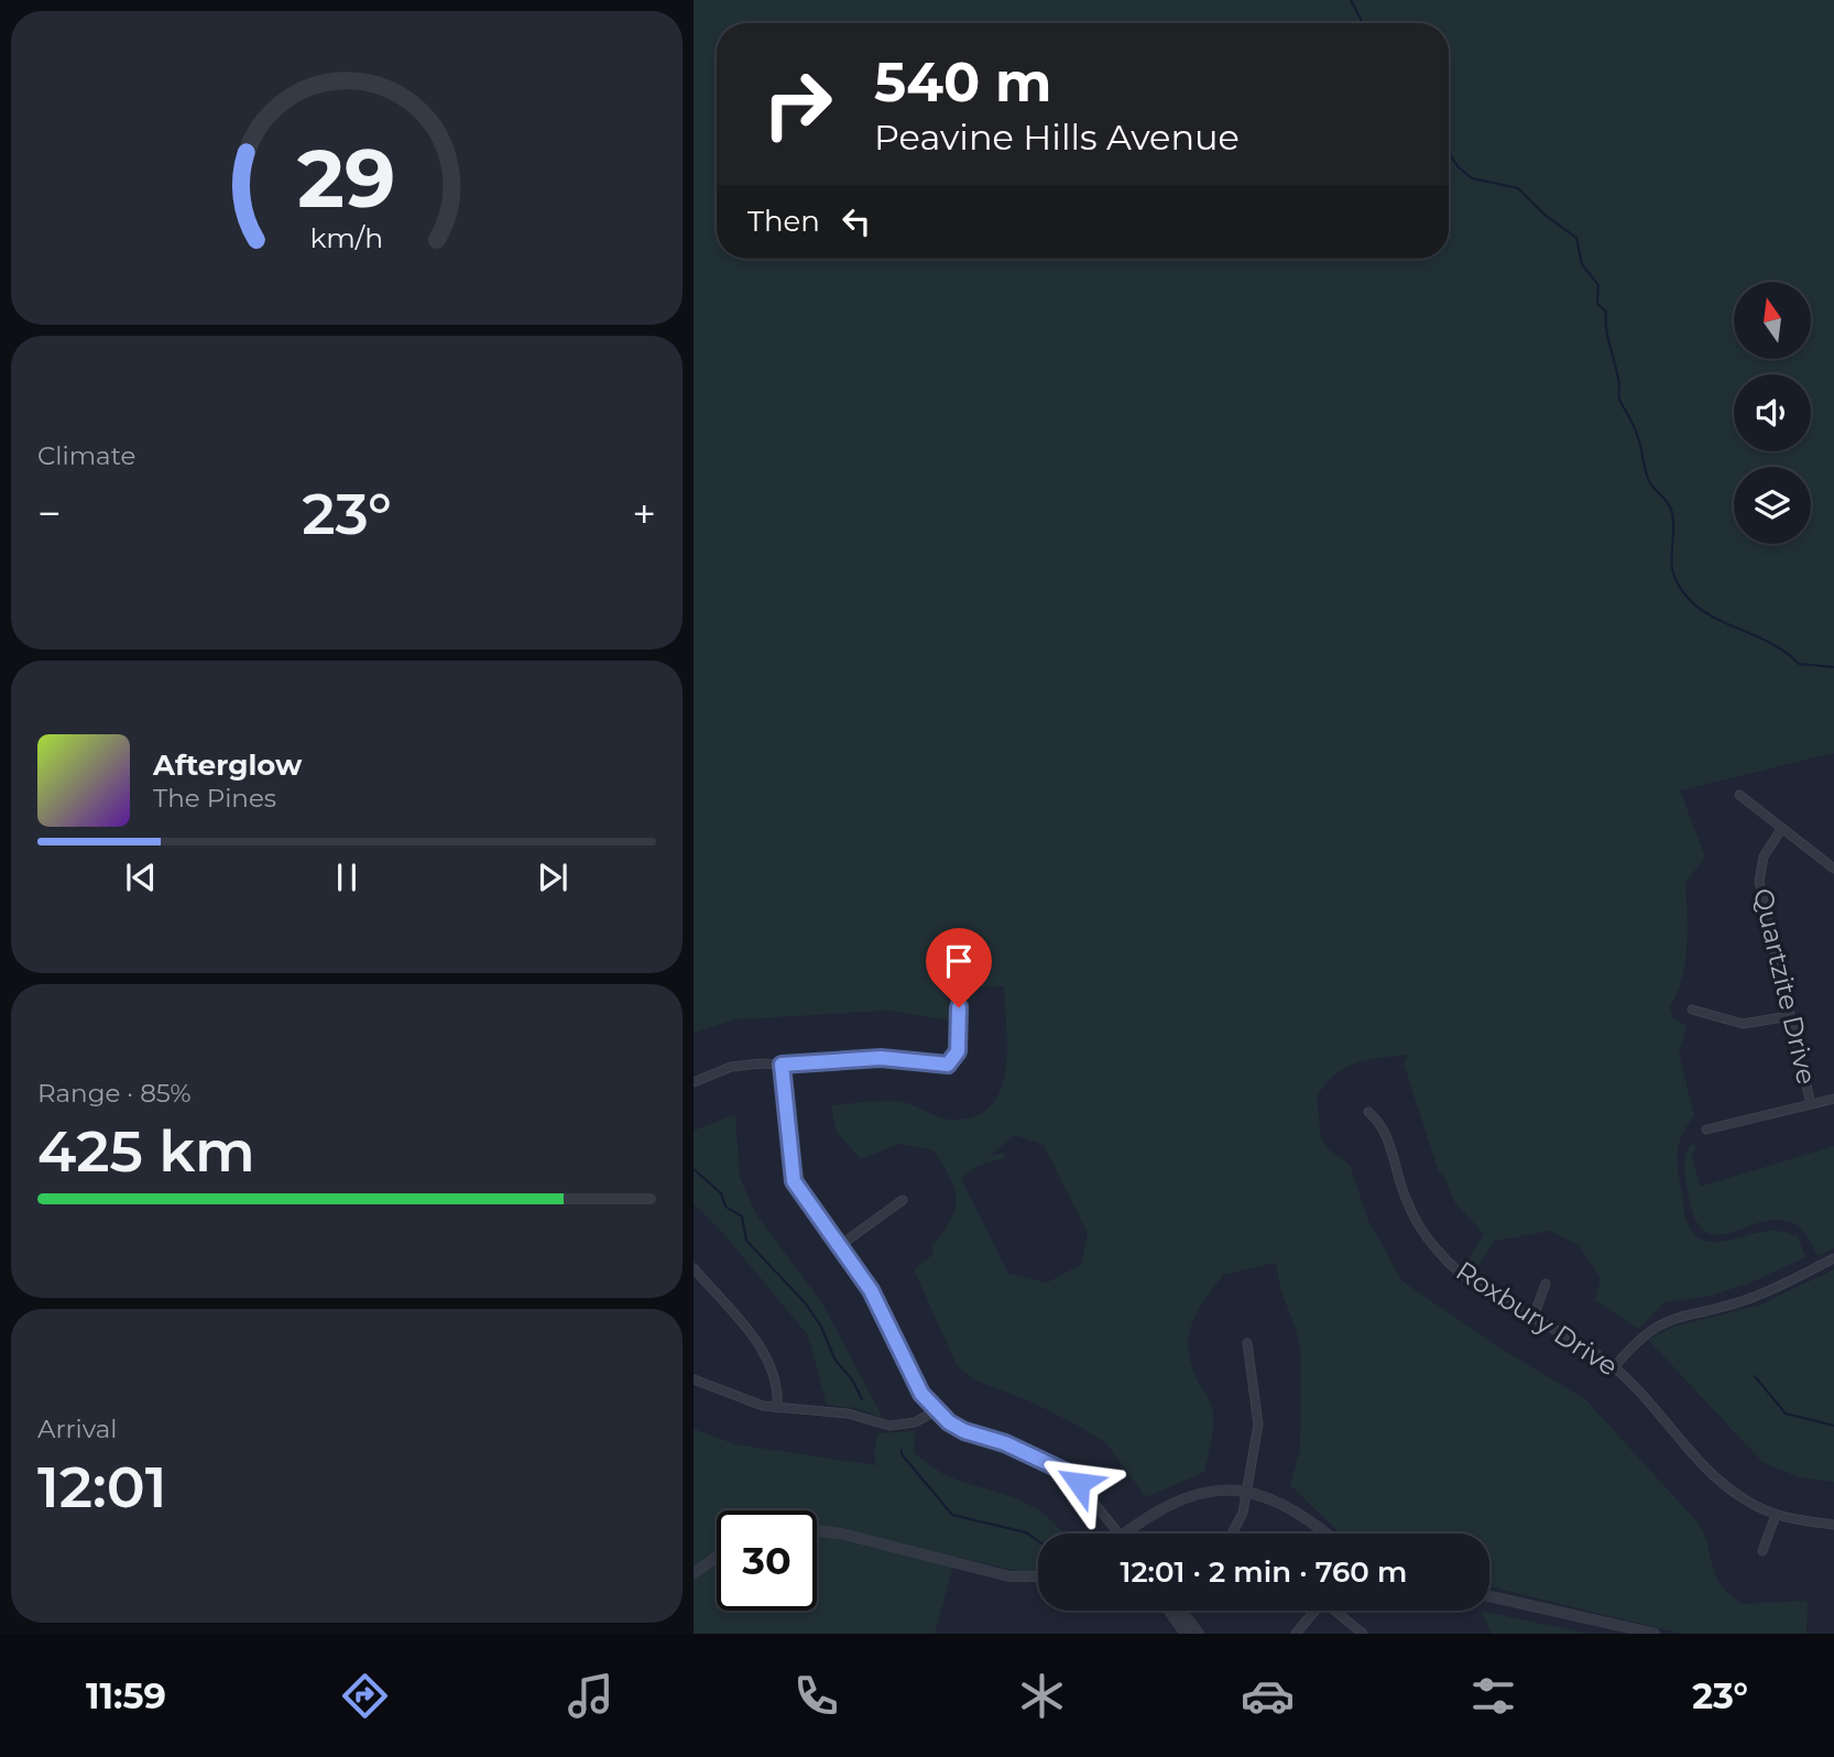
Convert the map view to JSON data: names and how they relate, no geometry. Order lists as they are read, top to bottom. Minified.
{"streets":{"street":["Quartzite Drive","Roxbury Drive"]},"north":"top","page":{"turn":["540 m","Peavine Hills Avenue"],"then":"Then","tile":["Climate",["Range · 85%","425 km"],["Arrival","12:01"]],"heat":["−","23°","+"],"song":["Afterglow","The Pines"],"limit":"30","trip":"12:01 · 2 min · 760 m","tabs":["11:59","23°"],"gauge":["29","km/h"]}}
